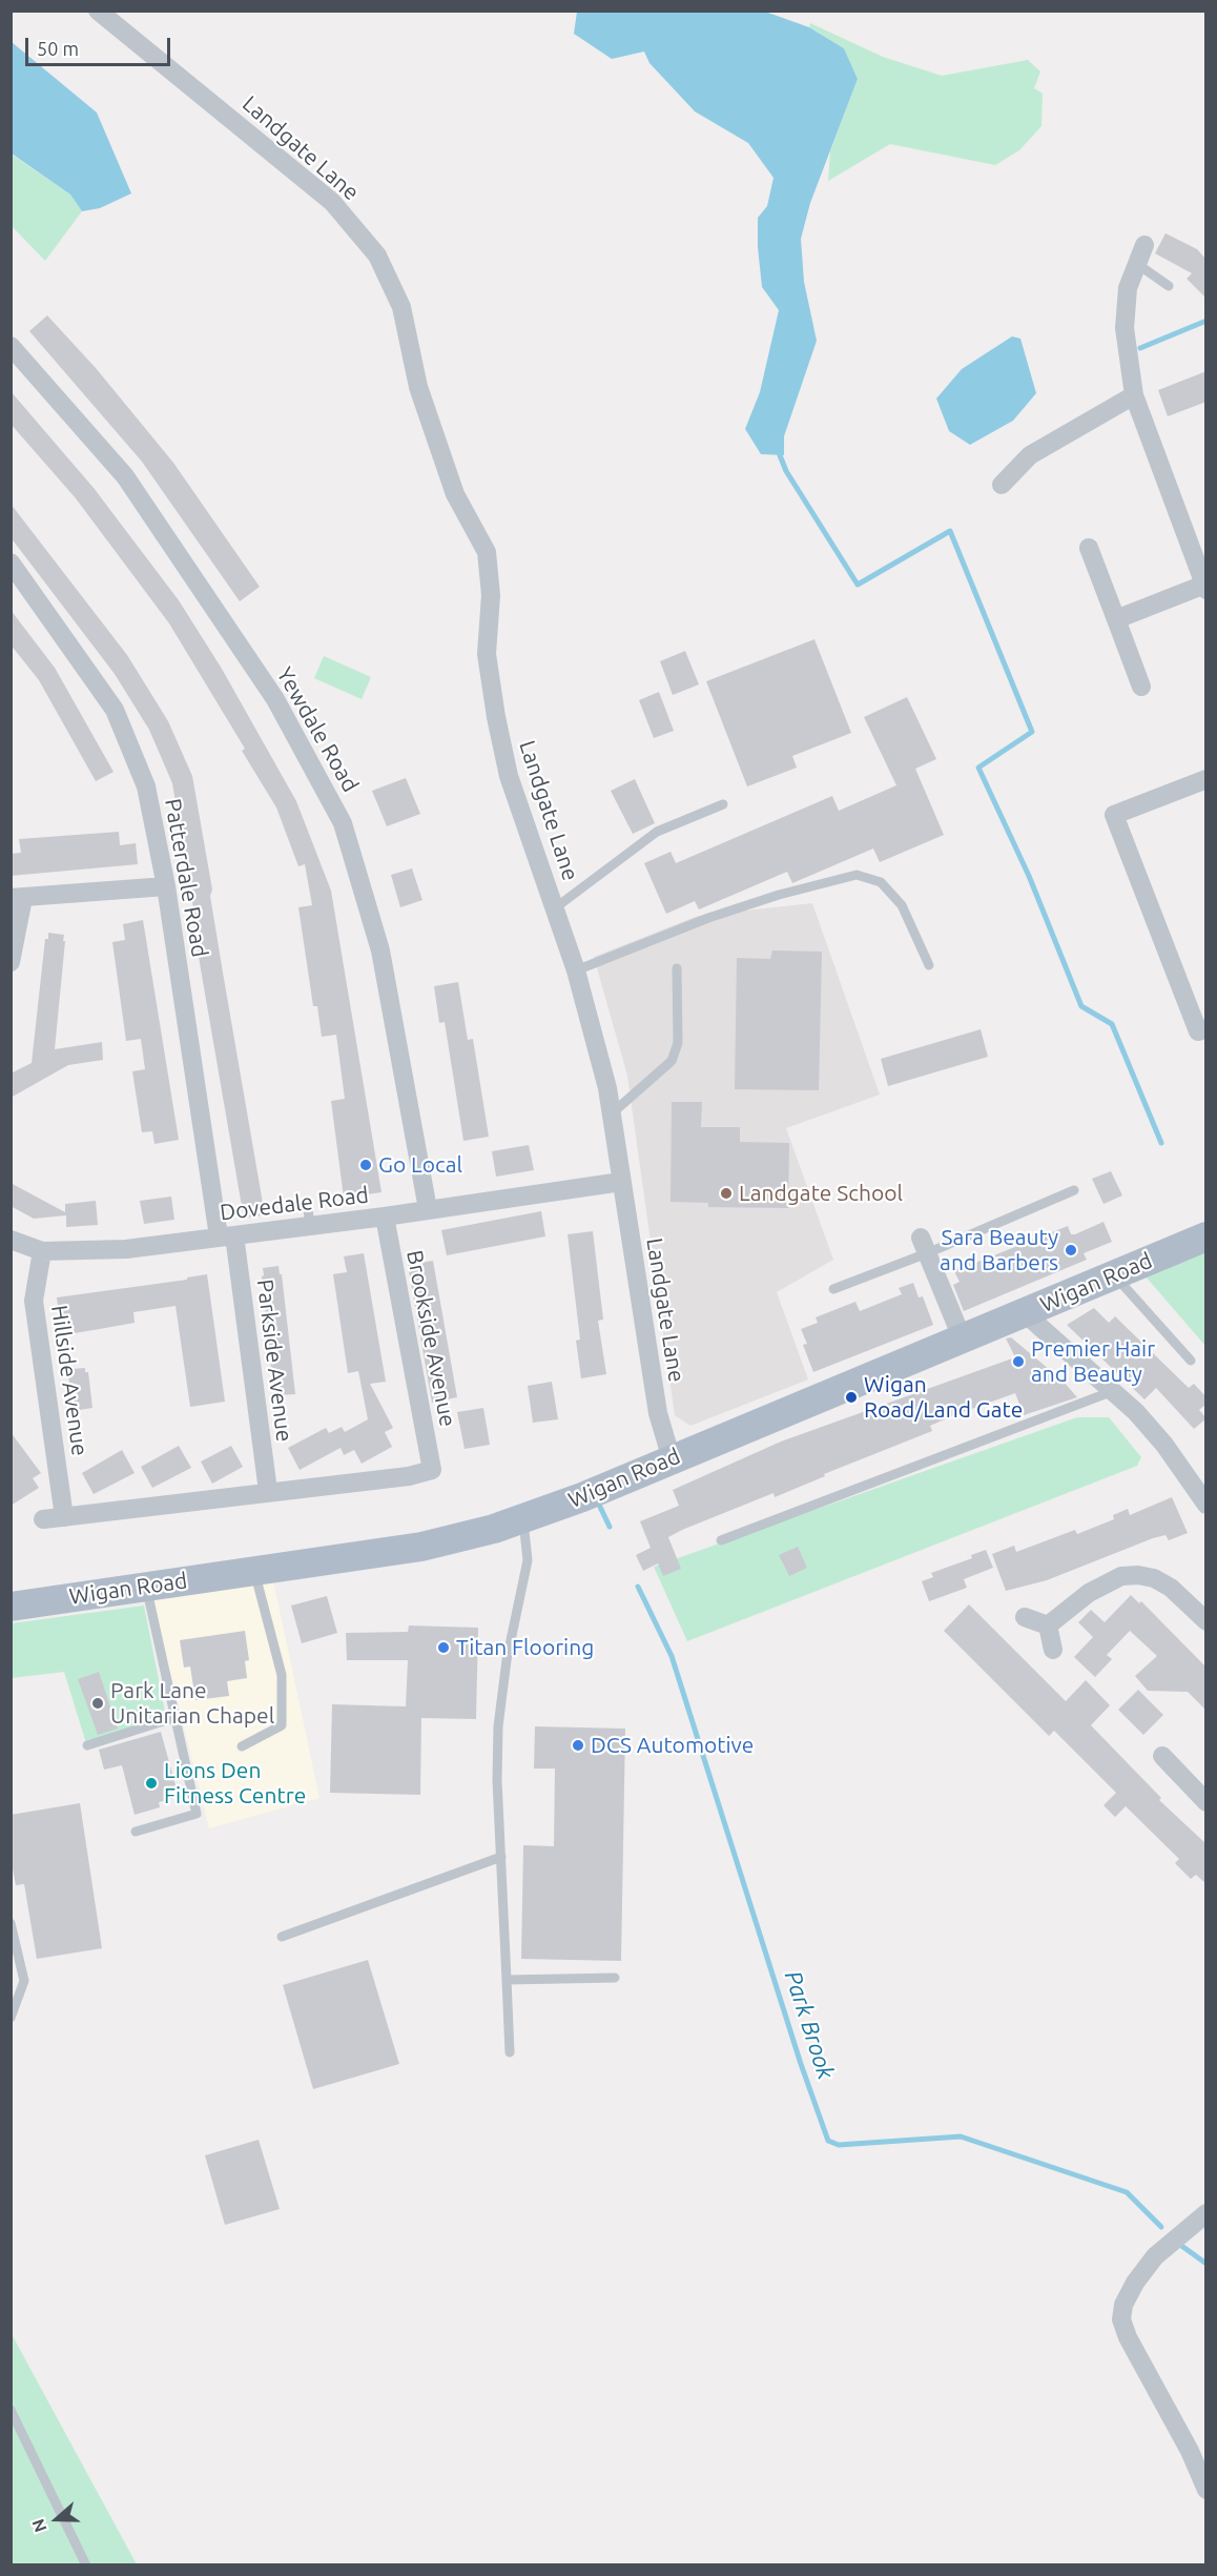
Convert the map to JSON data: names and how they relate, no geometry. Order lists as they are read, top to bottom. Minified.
{"streets":{"main road":["Wigan Road"],"street":["Landgate Lane","Yewdale Road","Patterdale Road","Dovedale Road","Brookside Avenue","Parkside Avenue","Hillside Avenue"]},"crossings":[["Landgate Lane","Dovedale Road"],["Landgate Lane","Wigan Road"],["Yewdale Road","Dovedale Road"],["Patterdale Road","Dovedale Road"],["Patterdale Road","Parkside Avenue"],["Dovedale Road","Brookside Avenue"],["Dovedale Road","Parkside Avenue"],["Dovedale Road","Hillside Avenue"],["Brookside Avenue","Parkside Avenue"]],"water":["Park Brook"],"places":["Go Local","Landgate School","Sara Beauty and Barbers","Premier Hair and Beauty","Wigan Road/Land Gate","Titan Flooring","Park Lane Unitarian Chapel","DCS Automotive","Lions Den Fitness Centre"],"scale_bar":"50 m","north":"left"}
